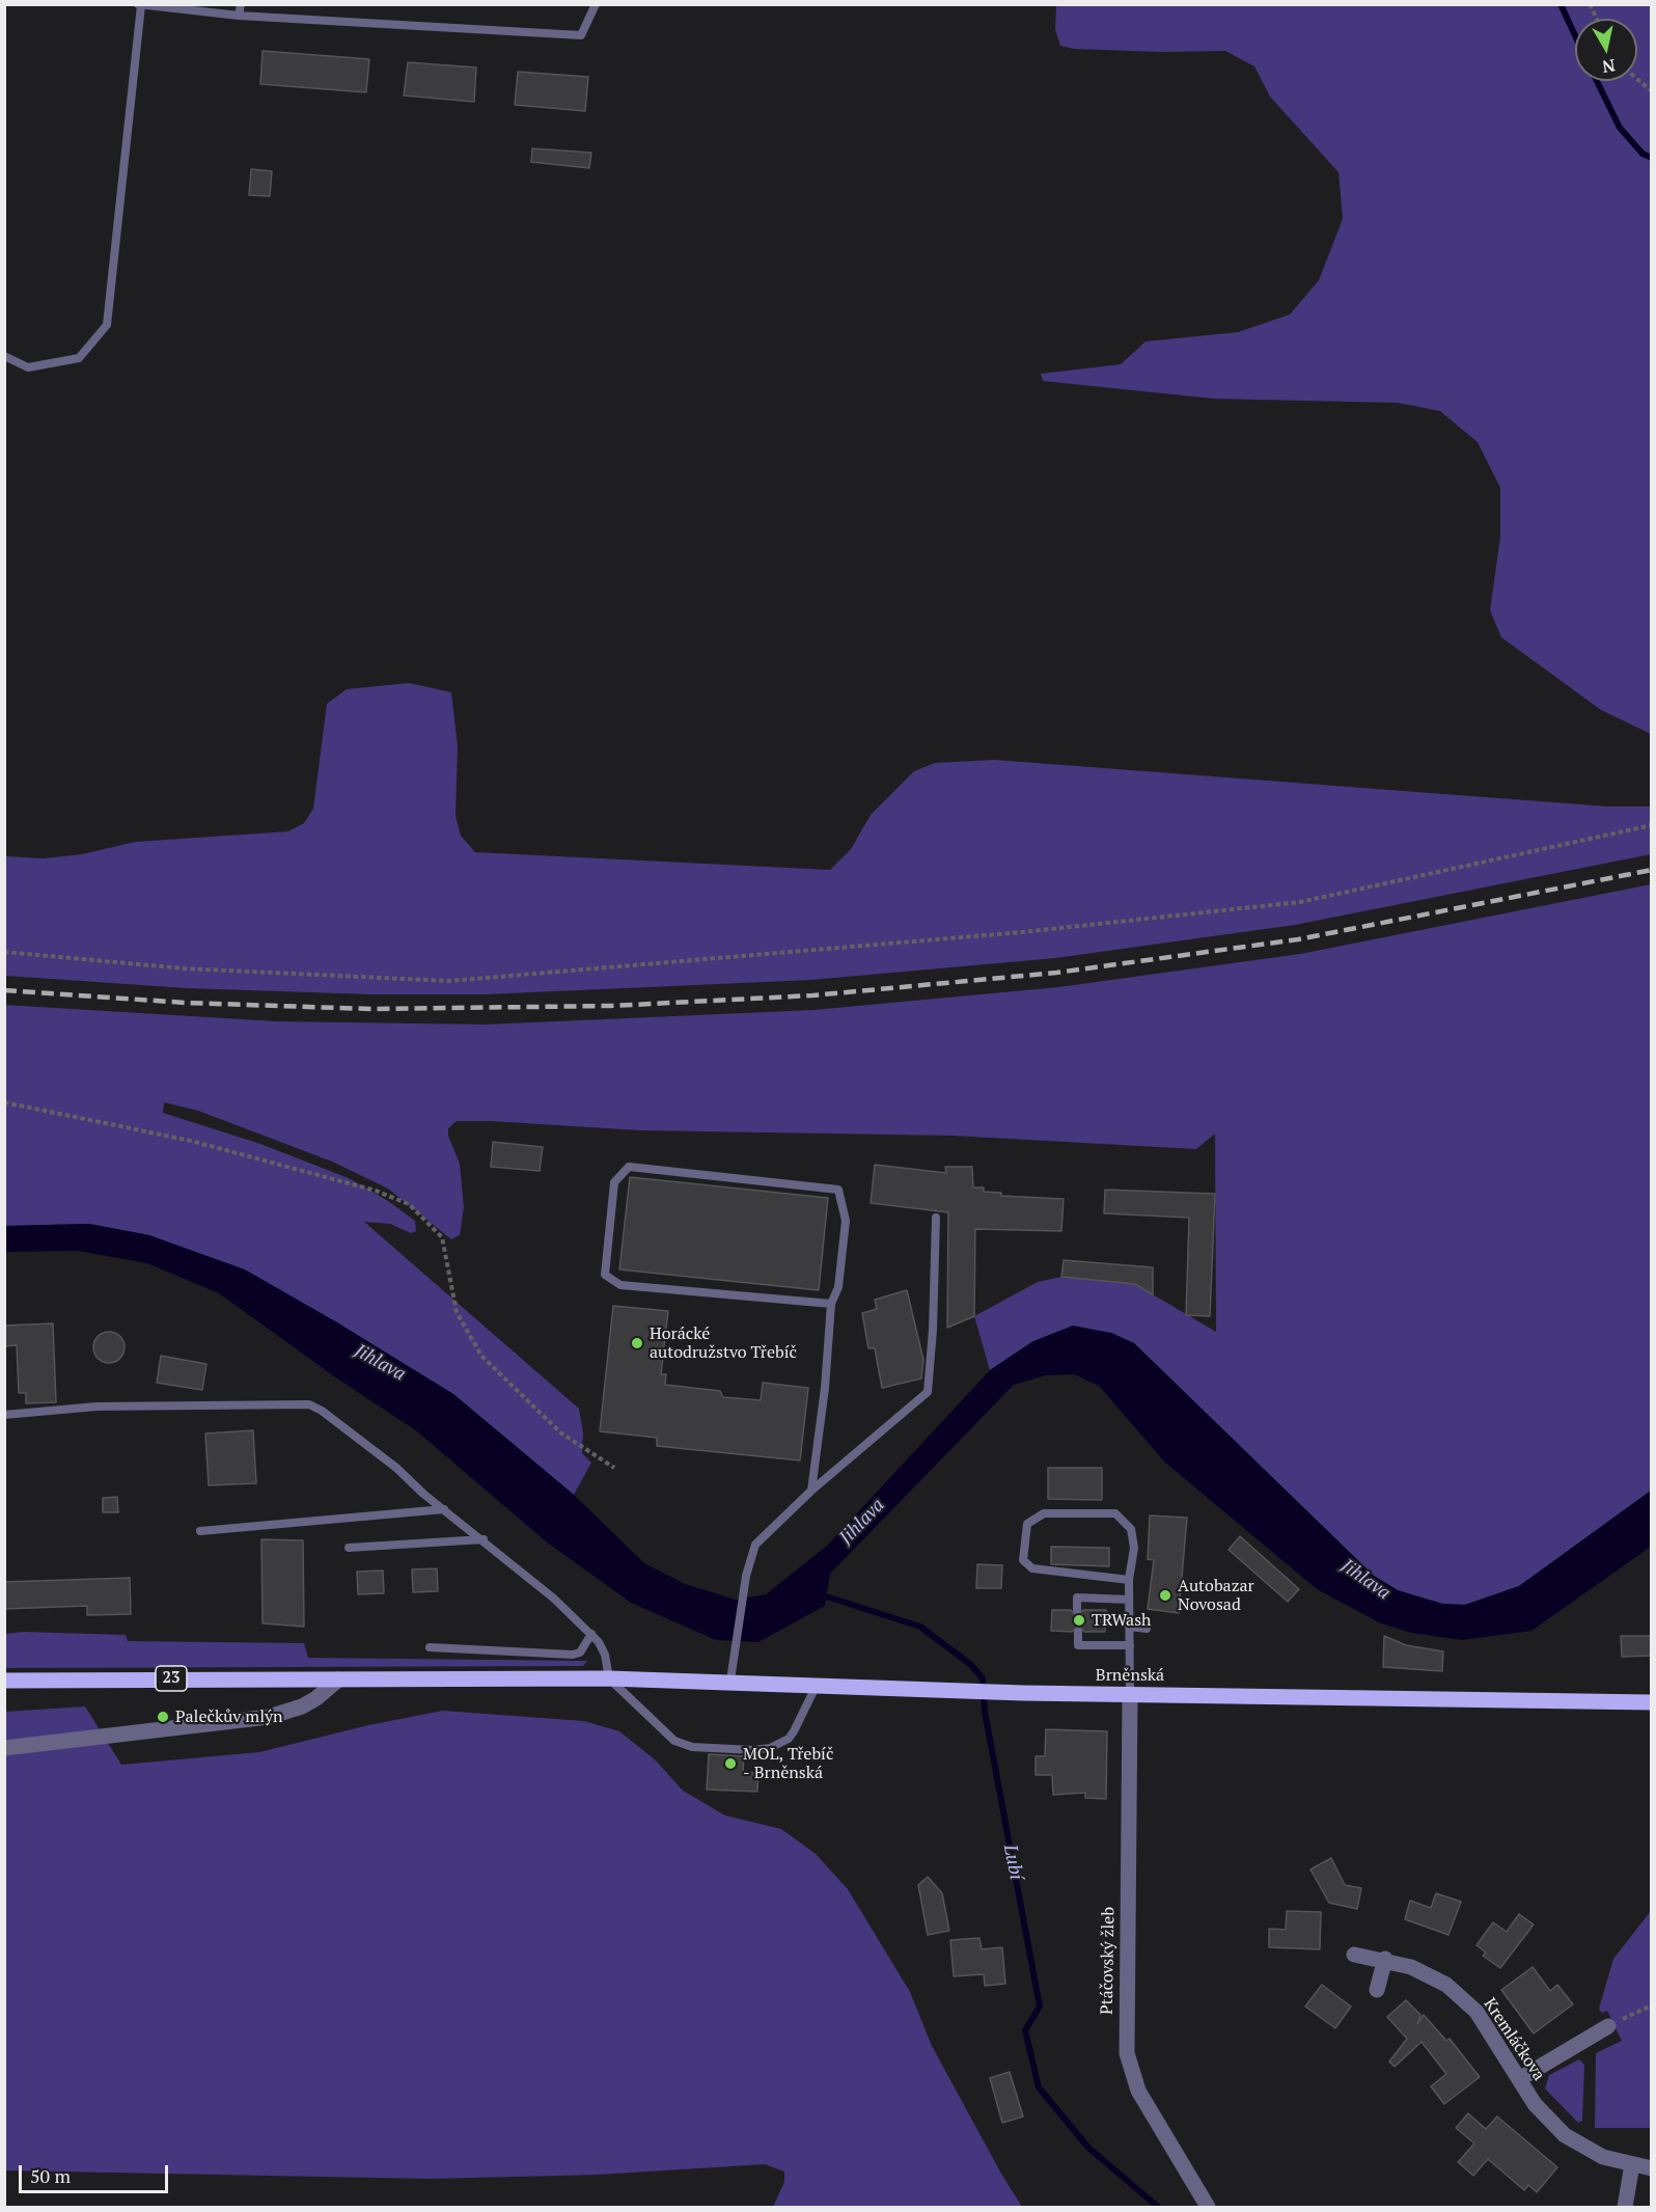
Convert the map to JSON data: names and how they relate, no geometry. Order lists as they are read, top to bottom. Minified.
{"streets":{"main road":["Brněnská","23"],"street":["Ptáčovský žleb","Kremláčkova"]},"crossings":[["Brněnská","23"],["Brněnská","Ptáčovský žleb"]],"water":["Jihlava","Lubí"],"places":["Horácké autodružstvo Třebíč","Autobazar Novosad","TRWash","Palečkův mlýn","MOL, Třebíč - Brněnská"],"scale_bar":"50 m","north":"bottom"}
